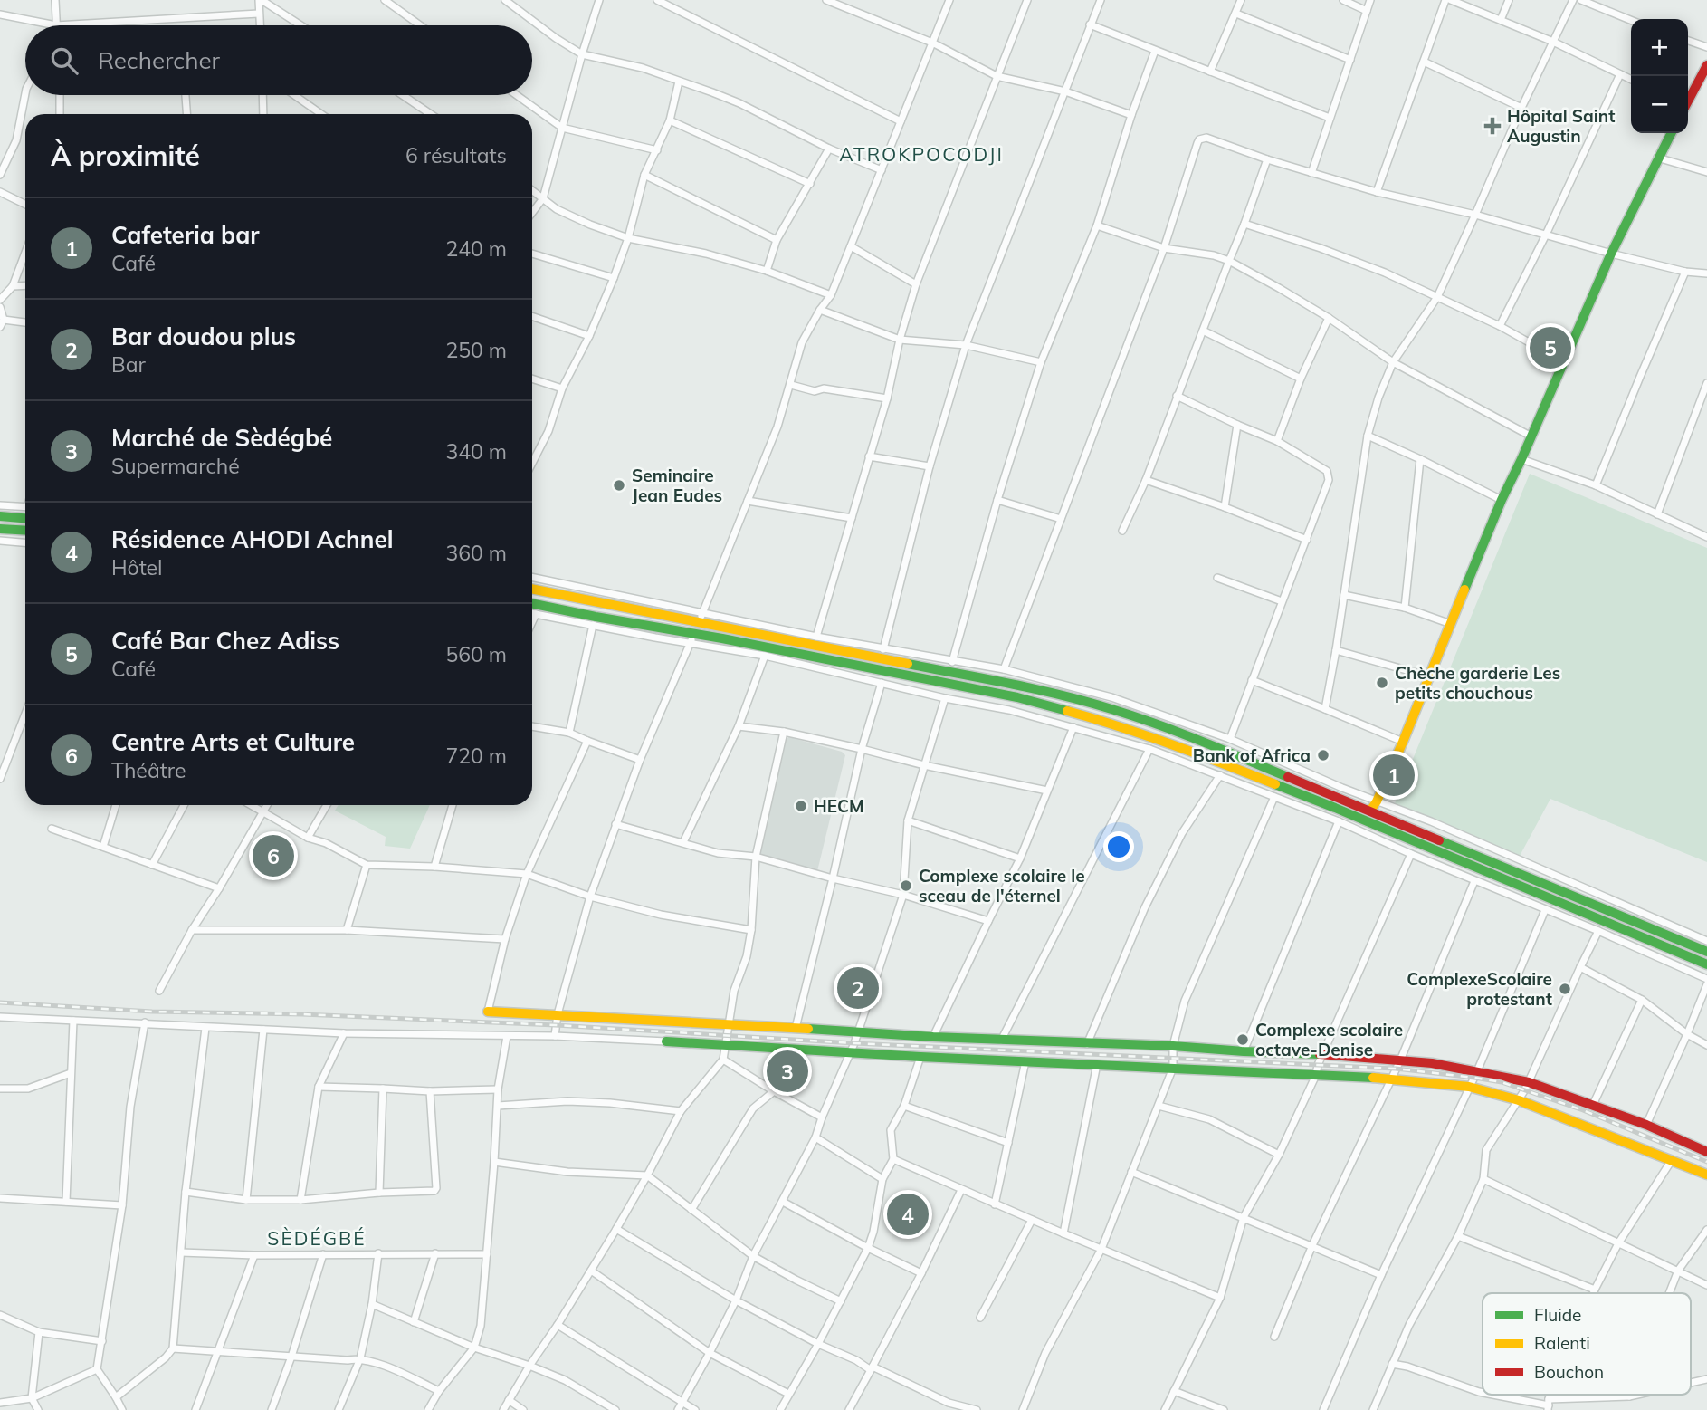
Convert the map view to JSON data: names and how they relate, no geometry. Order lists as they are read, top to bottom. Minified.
{"districts":["ATROKPOCODJI","SÈDÉGBÉ"],"places":{"health":["Hôpital Saint Augustin"],"other":["Seminaire Jean Eudes","Chèche garderie Les petits chouchous","Bank of Africa","HECM","Complexe scolaire le sceau de l'éternel","ComplexeScolaire protestant","Complexe scolaire octave-Denise"]},"legend":["Fluide","Ralenti","Bouchon"],"page":{"map_buttons":["+","−"],"search":"Rechercher","heading":["À proximité","6 résultats"],"list":[{"mark":"1","name":"Cafeteria bar","note":"Café","value":"240 m"},{"mark":"2","name":"Bar doudou plus","note":"Bar","value":"250 m"},{"mark":"3","name":"Marché de Sèdégbé","note":"Supermarché","value":"340 m"},{"mark":"4","name":"Résidence AHODI Achnel","note":"Hôtel","value":"360 m"},{"mark":"5","name":"Café Bar Chez Adiss","note":"Café","value":"560 m"},{"mark":"6","name":"Centre Arts et Culture","note":"Théâtre","value":"720 m"}],"pins":["5","1","6","2","3","4"]}}
